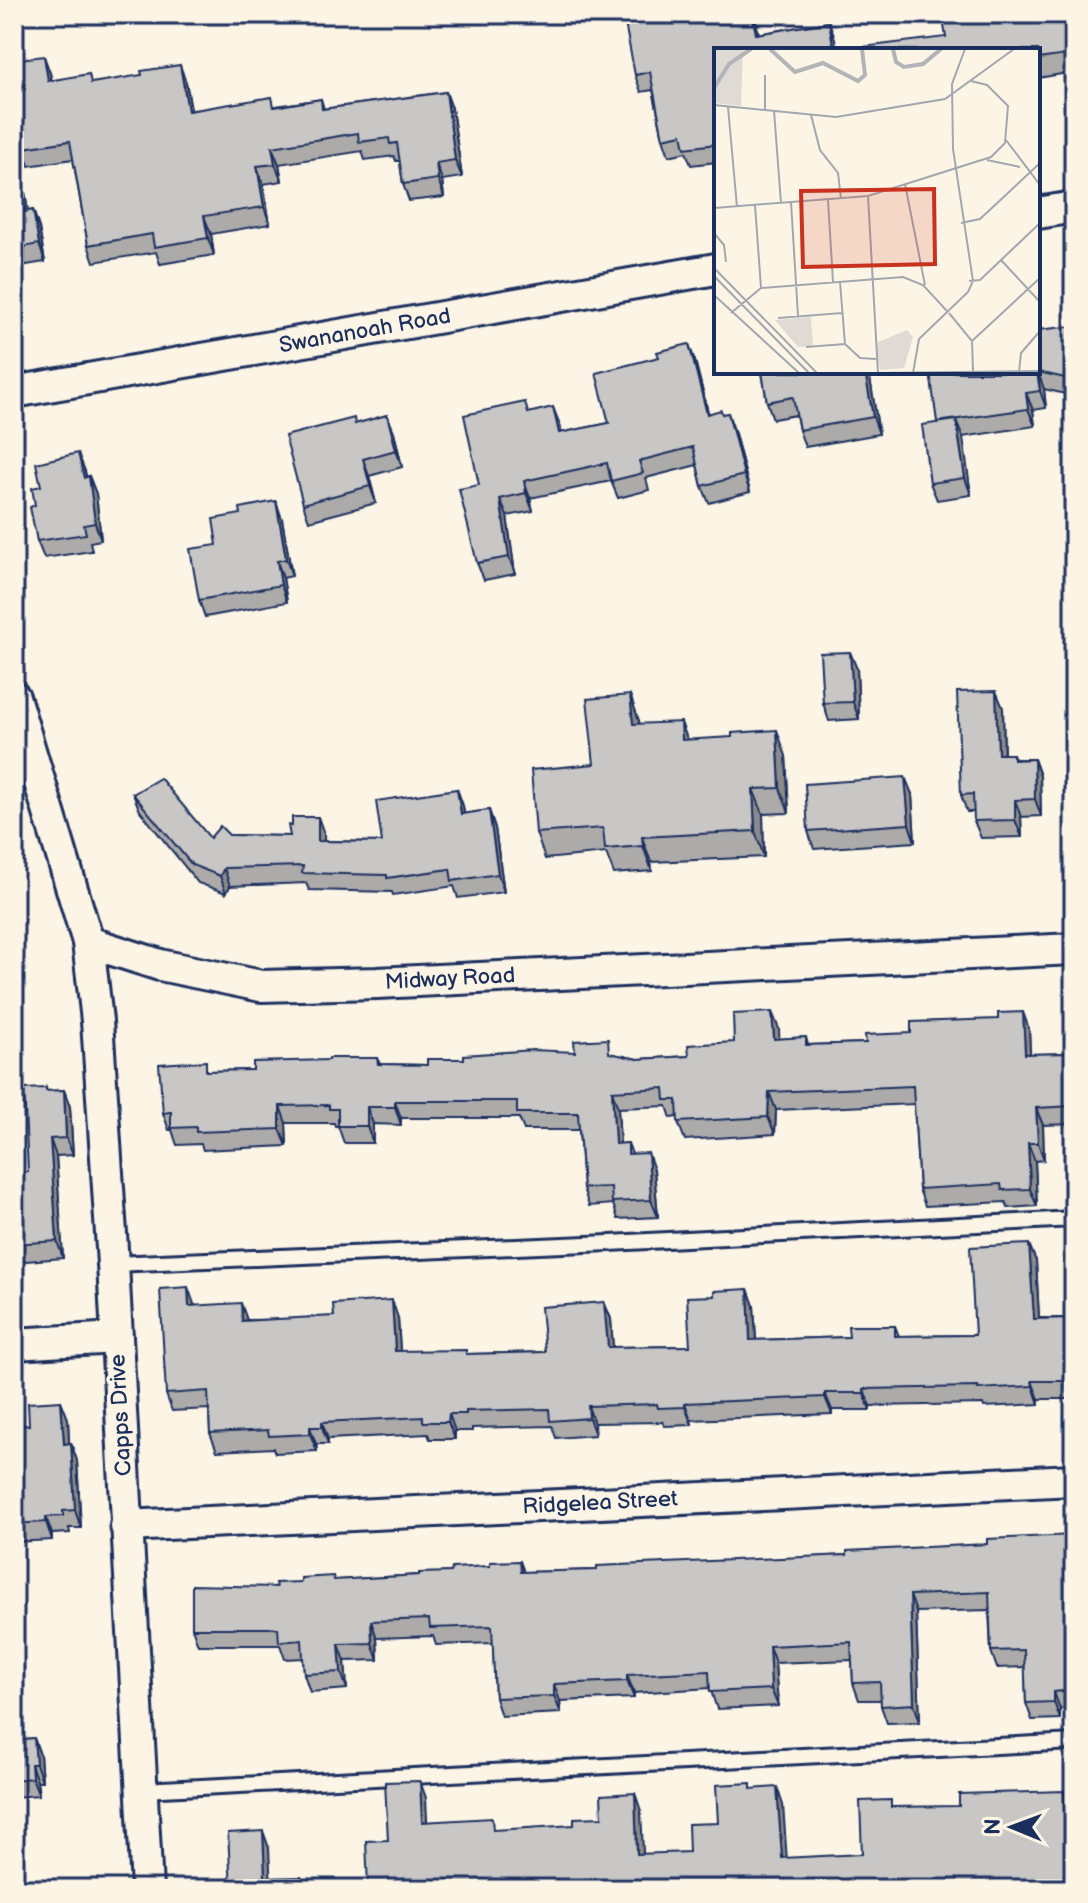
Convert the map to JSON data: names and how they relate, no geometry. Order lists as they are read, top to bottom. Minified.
{"streets":{"street":["Swananoah Road","Midway Road","Capps Drive","Ridgelea Street"]},"crossings":[["Midway Road","Capps Drive"],["Capps Drive","Ridgelea Street"]],"north":"left"}
